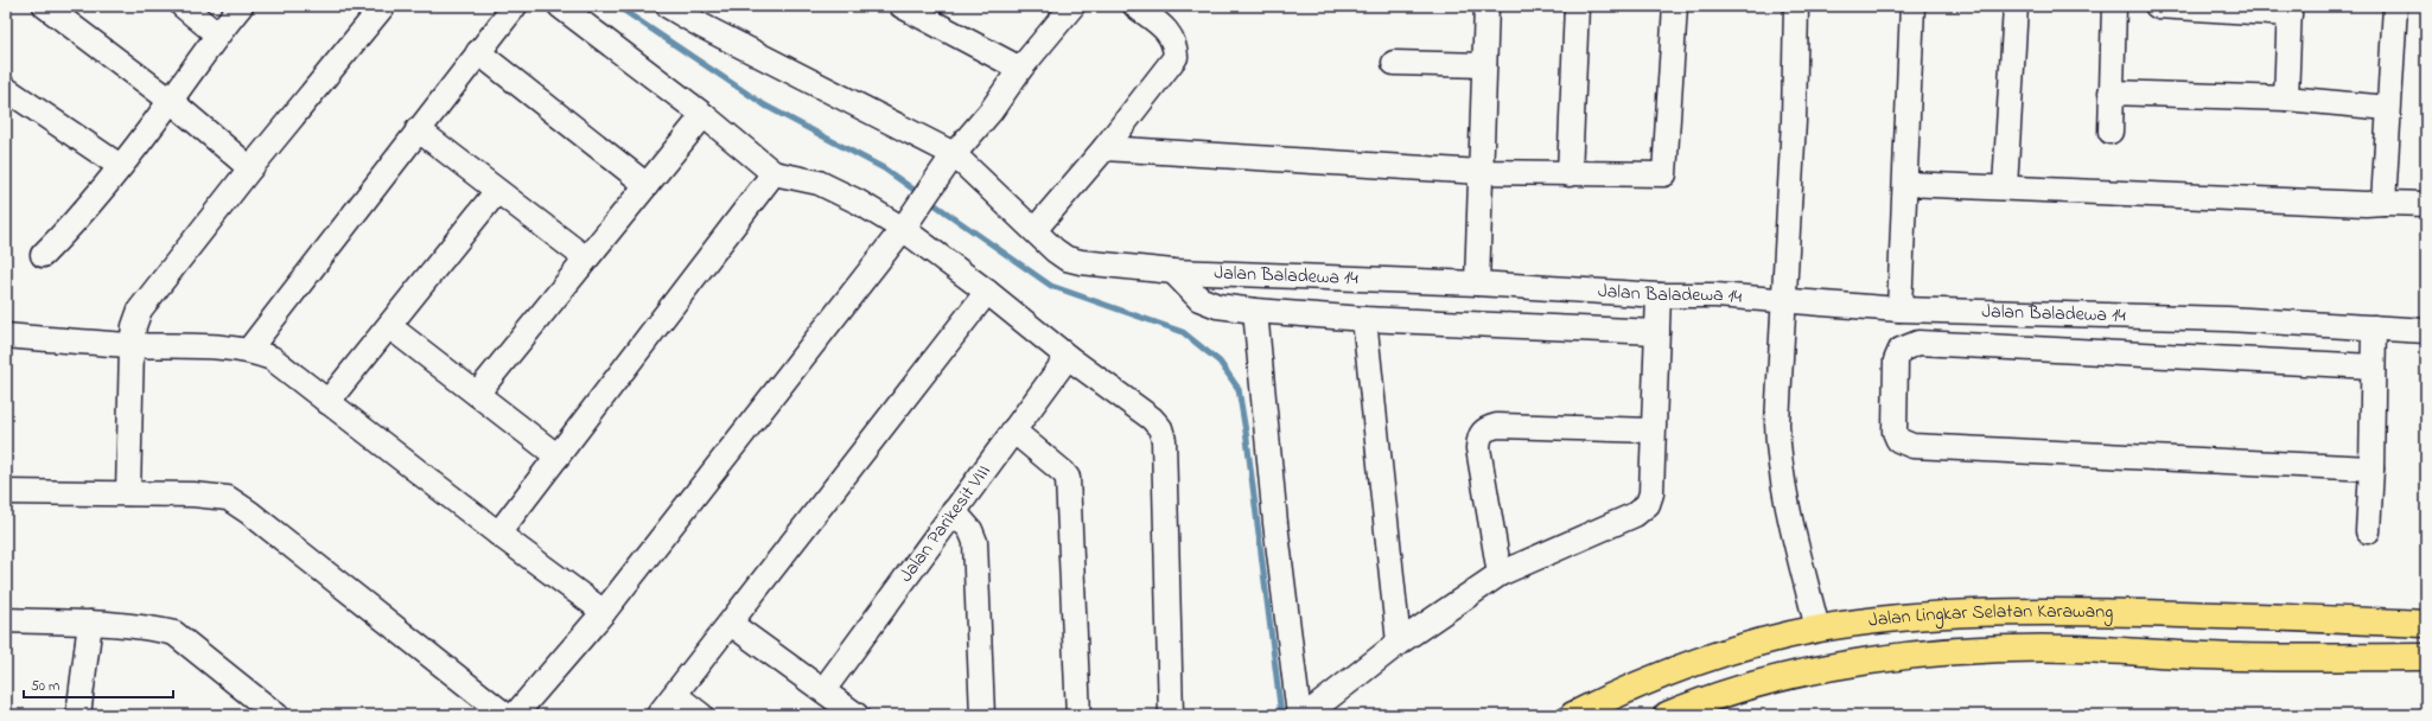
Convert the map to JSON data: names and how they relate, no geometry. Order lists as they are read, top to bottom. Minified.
{"streets":{"main road":["Jalan Lingkar Selatan Karawang"],"street":["Jalan Baladewa 14","Jalan Parikesit VIII"]},"scale_bar":"50 m"}
